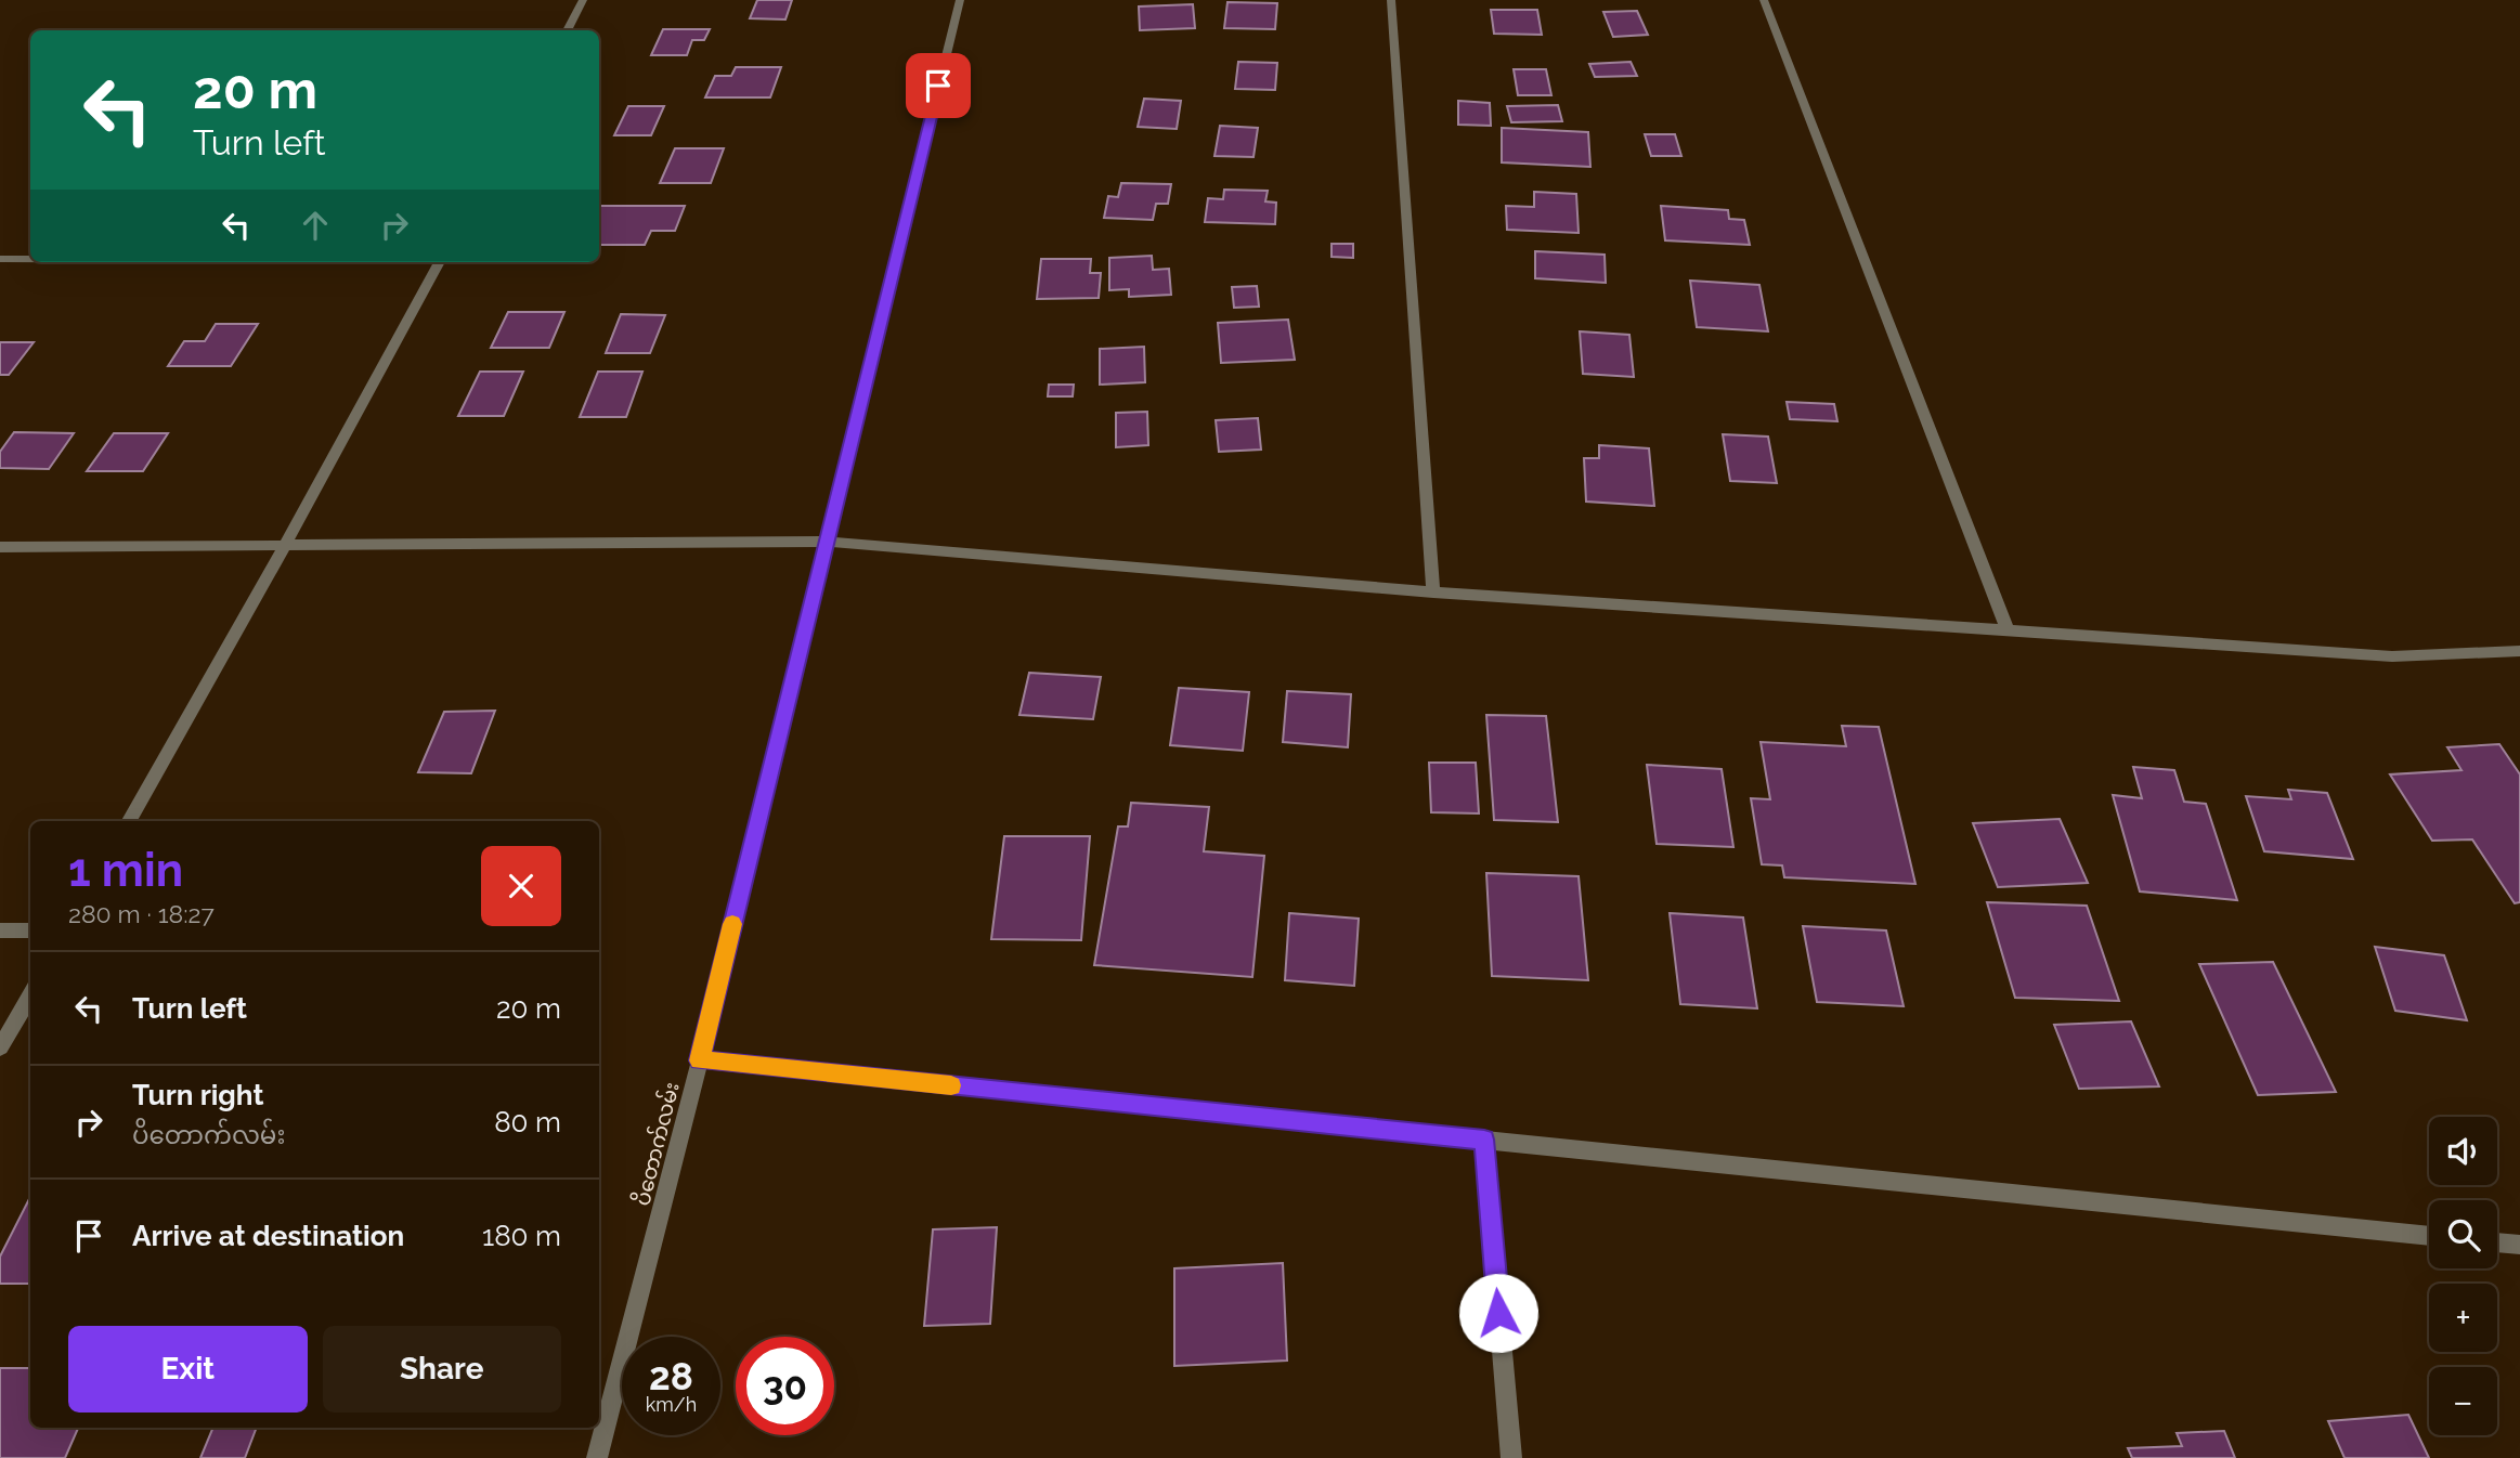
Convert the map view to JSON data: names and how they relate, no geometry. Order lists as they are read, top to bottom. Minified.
{"streets":{"street":["ပိတောက်လမ်း"]},"page":{"turn":["20 m","Turn left"],"heading":["1 min","280 m · 18:27"],"list":[{"name":"Turn left","value":"20 m"},{"name":"Turn right","note":"ပိတောက်လမ်း","value":"80 m"},{"name":"Arrive at destination","value":"180 m"}],"map_buttons":["+","−"],"buttons":["Exit","Share"],"speed":"28 km/h","limit":"30"}}
